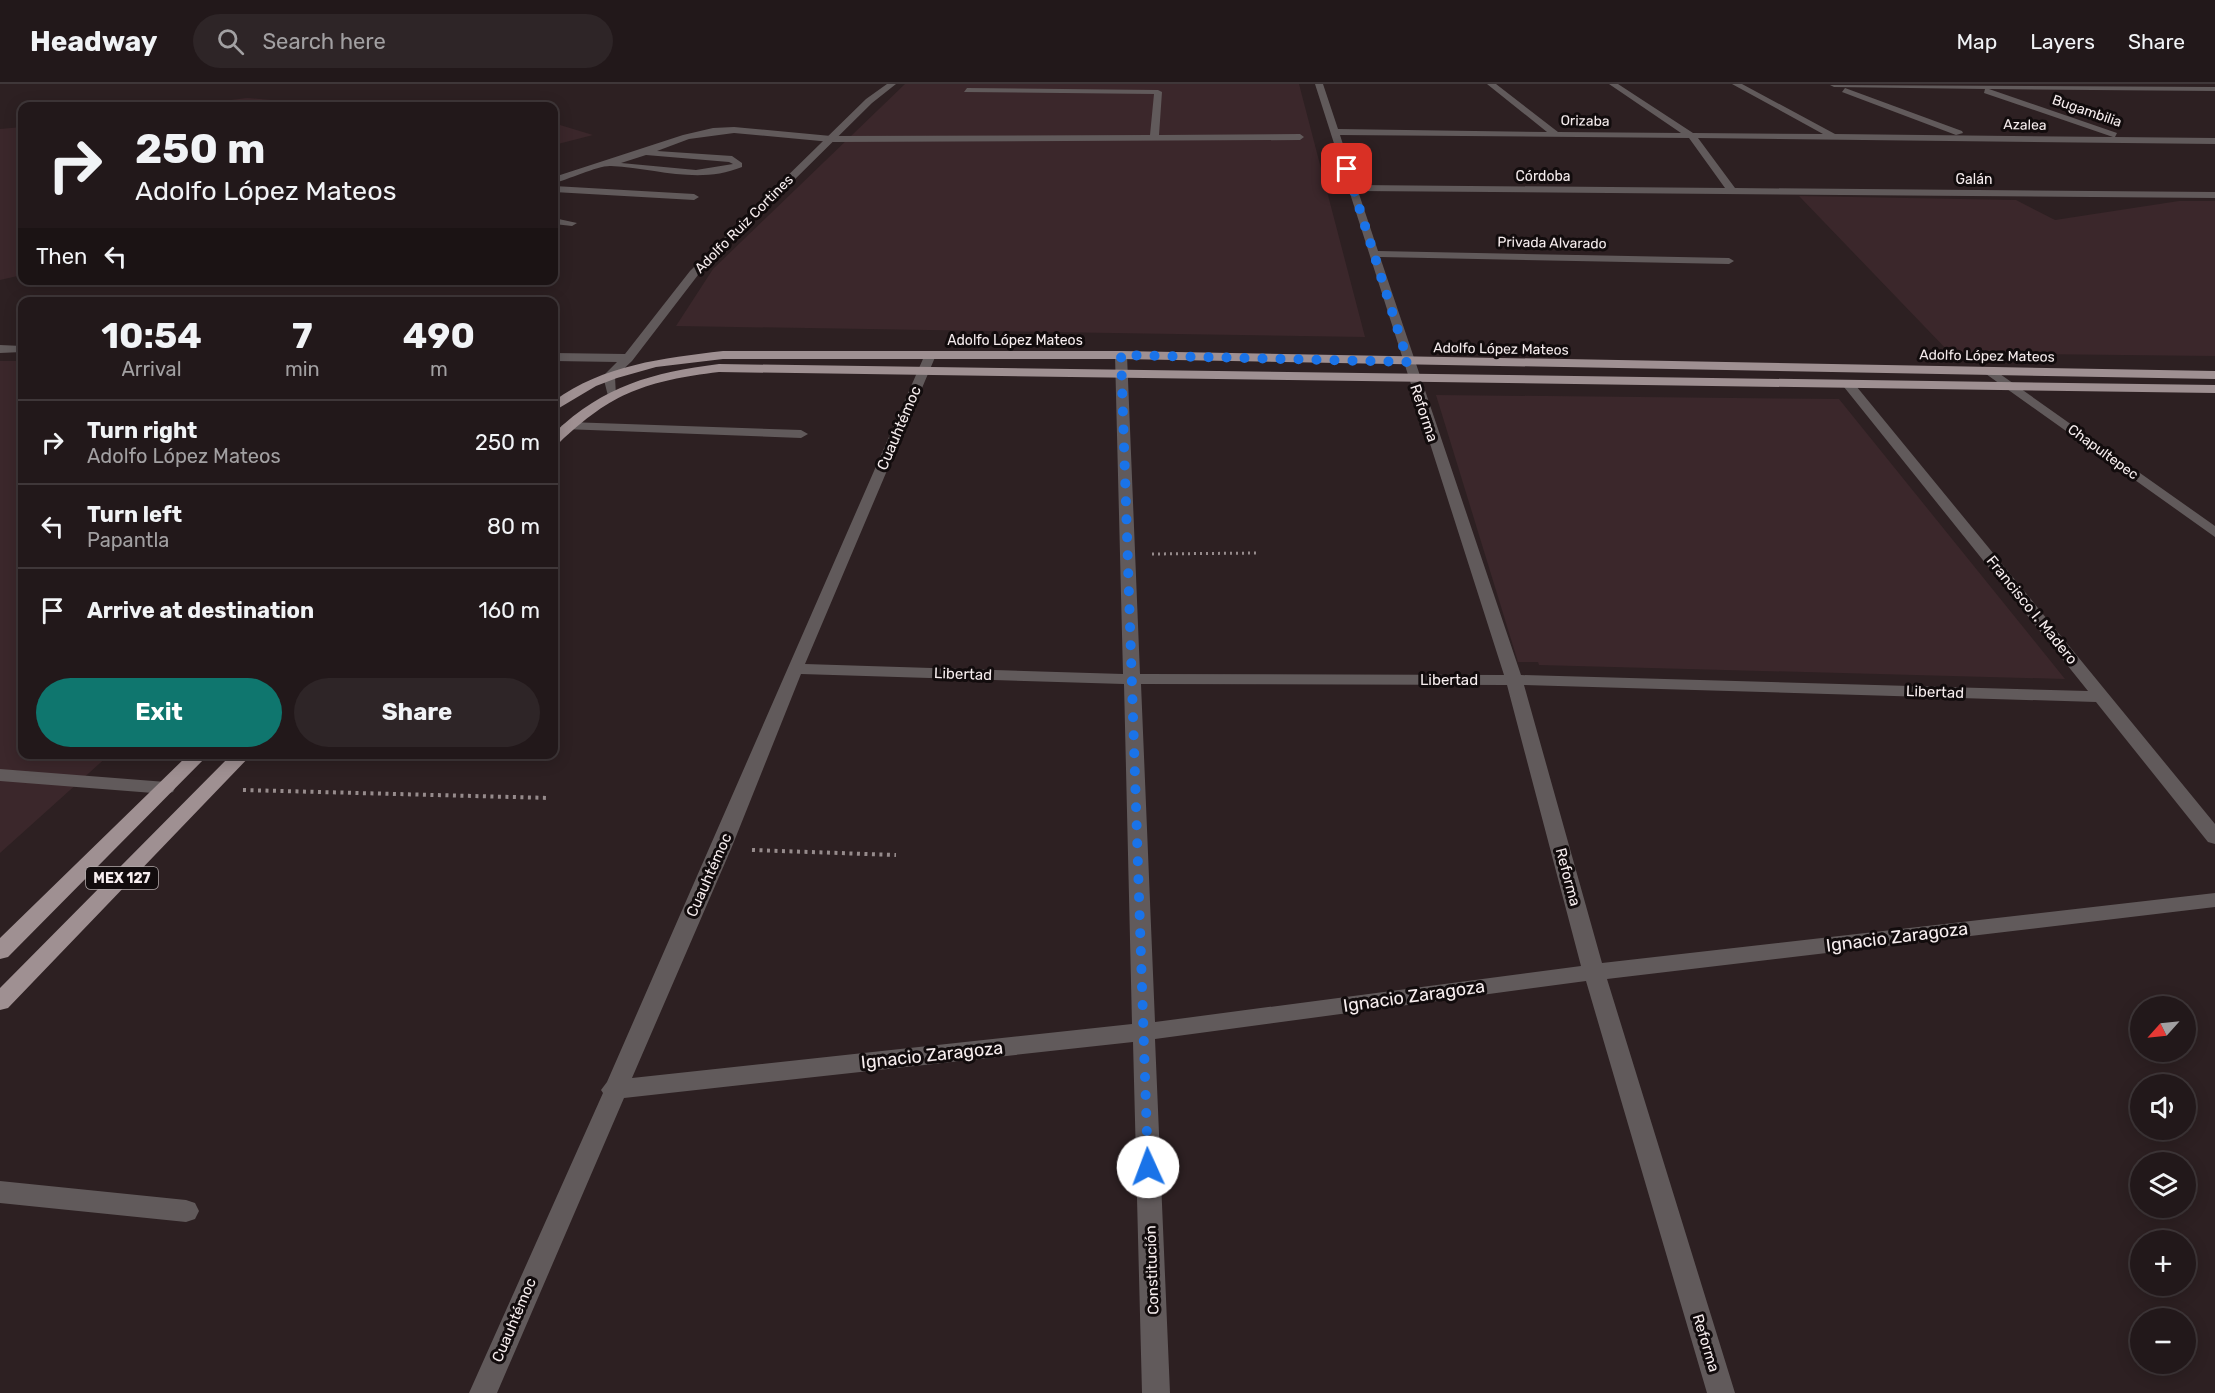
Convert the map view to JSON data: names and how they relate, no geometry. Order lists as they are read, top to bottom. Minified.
{"streets":{"main road":["Adolfo Ruiz Cortines","Adolfo López Mateos","MEX 127"],"street":["Bugambilia","Orizaba","Azalea","Córdoba","Galán","Privada Alvarado","Reforma","Cuauhtémoc","Chapultepec","Francisco I. Madero","Libertad","Ignacio Zaragoza","Constitución"]},"crossings":[["Bugambilia","Azalea"],["Orizaba","Azalea"],["Orizaba","Reforma"],["Córdoba","Galán"],["Córdoba","Reforma"],["Adolfo Ruiz Cortines","Adolfo López Mateos"],["Privada Alvarado","Reforma"],["Adolfo López Mateos","Reforma"],["Adolfo López Mateos","Cuauhtémoc"],["Adolfo López Mateos","Chapultepec"],["Adolfo López Mateos","Francisco I. Madero"],["Adolfo López Mateos","Constitución"],["Reforma","Libertad"],["Reforma","Ignacio Zaragoza"],["Cuauhtémoc","Libertad"],["Cuauhtémoc","Ignacio Zaragoza"],["Francisco I. Madero","Libertad"],["Libertad","Constitución"],["Ignacio Zaragoza","Constitución"]],"north":"bottom left","page":{"header":"Headway","search":"Search here","nav":["Map","Layers","Share"],"turn":["250 m","Adolfo López Mateos"],"then":"Then","eta":["10:54","Arrival","7","min","490","m"],"list":[{"name":"Turn right","note":"Adolfo López Mateos","value":"250 m"},{"name":"Turn left","note":"Papantla","value":"80 m"},{"name":"Arrive at destination","value":"160 m"}],"buttons":["Exit","Share"],"map_buttons":["+","−"]}}
